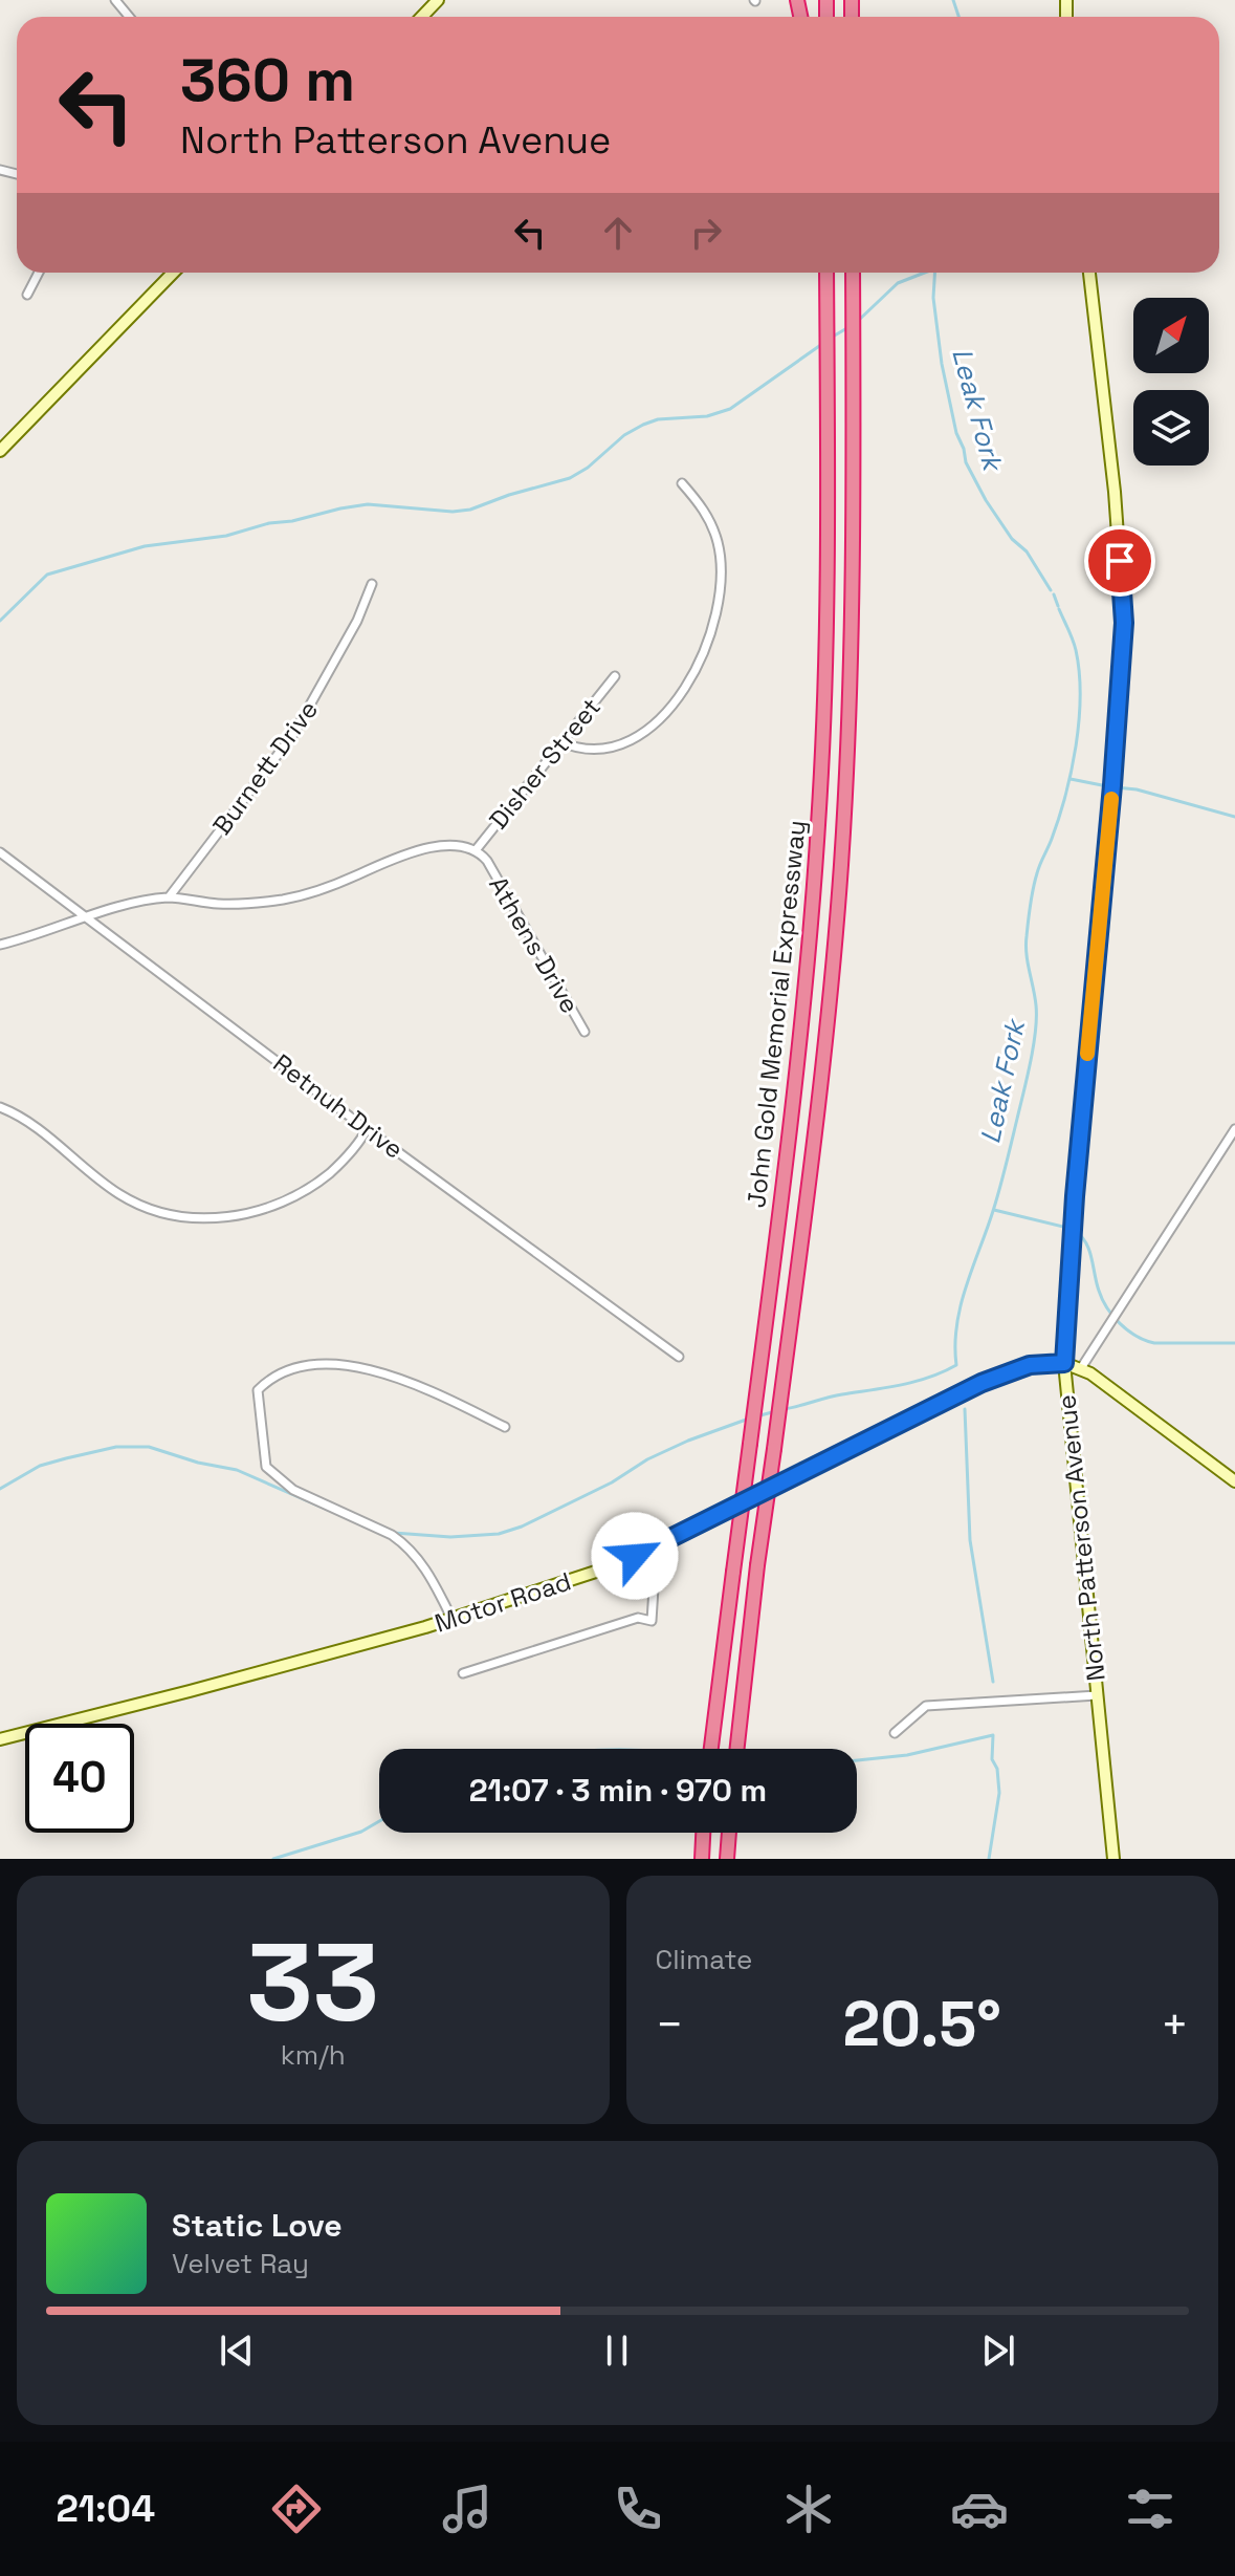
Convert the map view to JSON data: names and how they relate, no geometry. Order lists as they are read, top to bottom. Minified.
{"streets":{"highway":["John Gold Memorial Expressway"],"main road":["North Patterson Avenue","Motor Road"],"street":["Disher Street","Burnett Drive","Athens Drive","Retnuh Drive"]},"crossings":[["Disher Street","Athens Drive"],["Burnett Drive","Athens Drive"],["Athens Drive","Retnuh Drive"],["North Patterson Avenue","Motor Road"]],"water":["Leak Fork"],"north":"top right","page":{"turn":["360 m","North Patterson Avenue"],"limit":"40","trip":"21:07 · 3 min · 970 m","tile":[["33","km/h"],"Climate"],"heat":["−","20.5°","+"],"song":["Static Love","Velvet Ray"],"tabs":"21:04"}}
